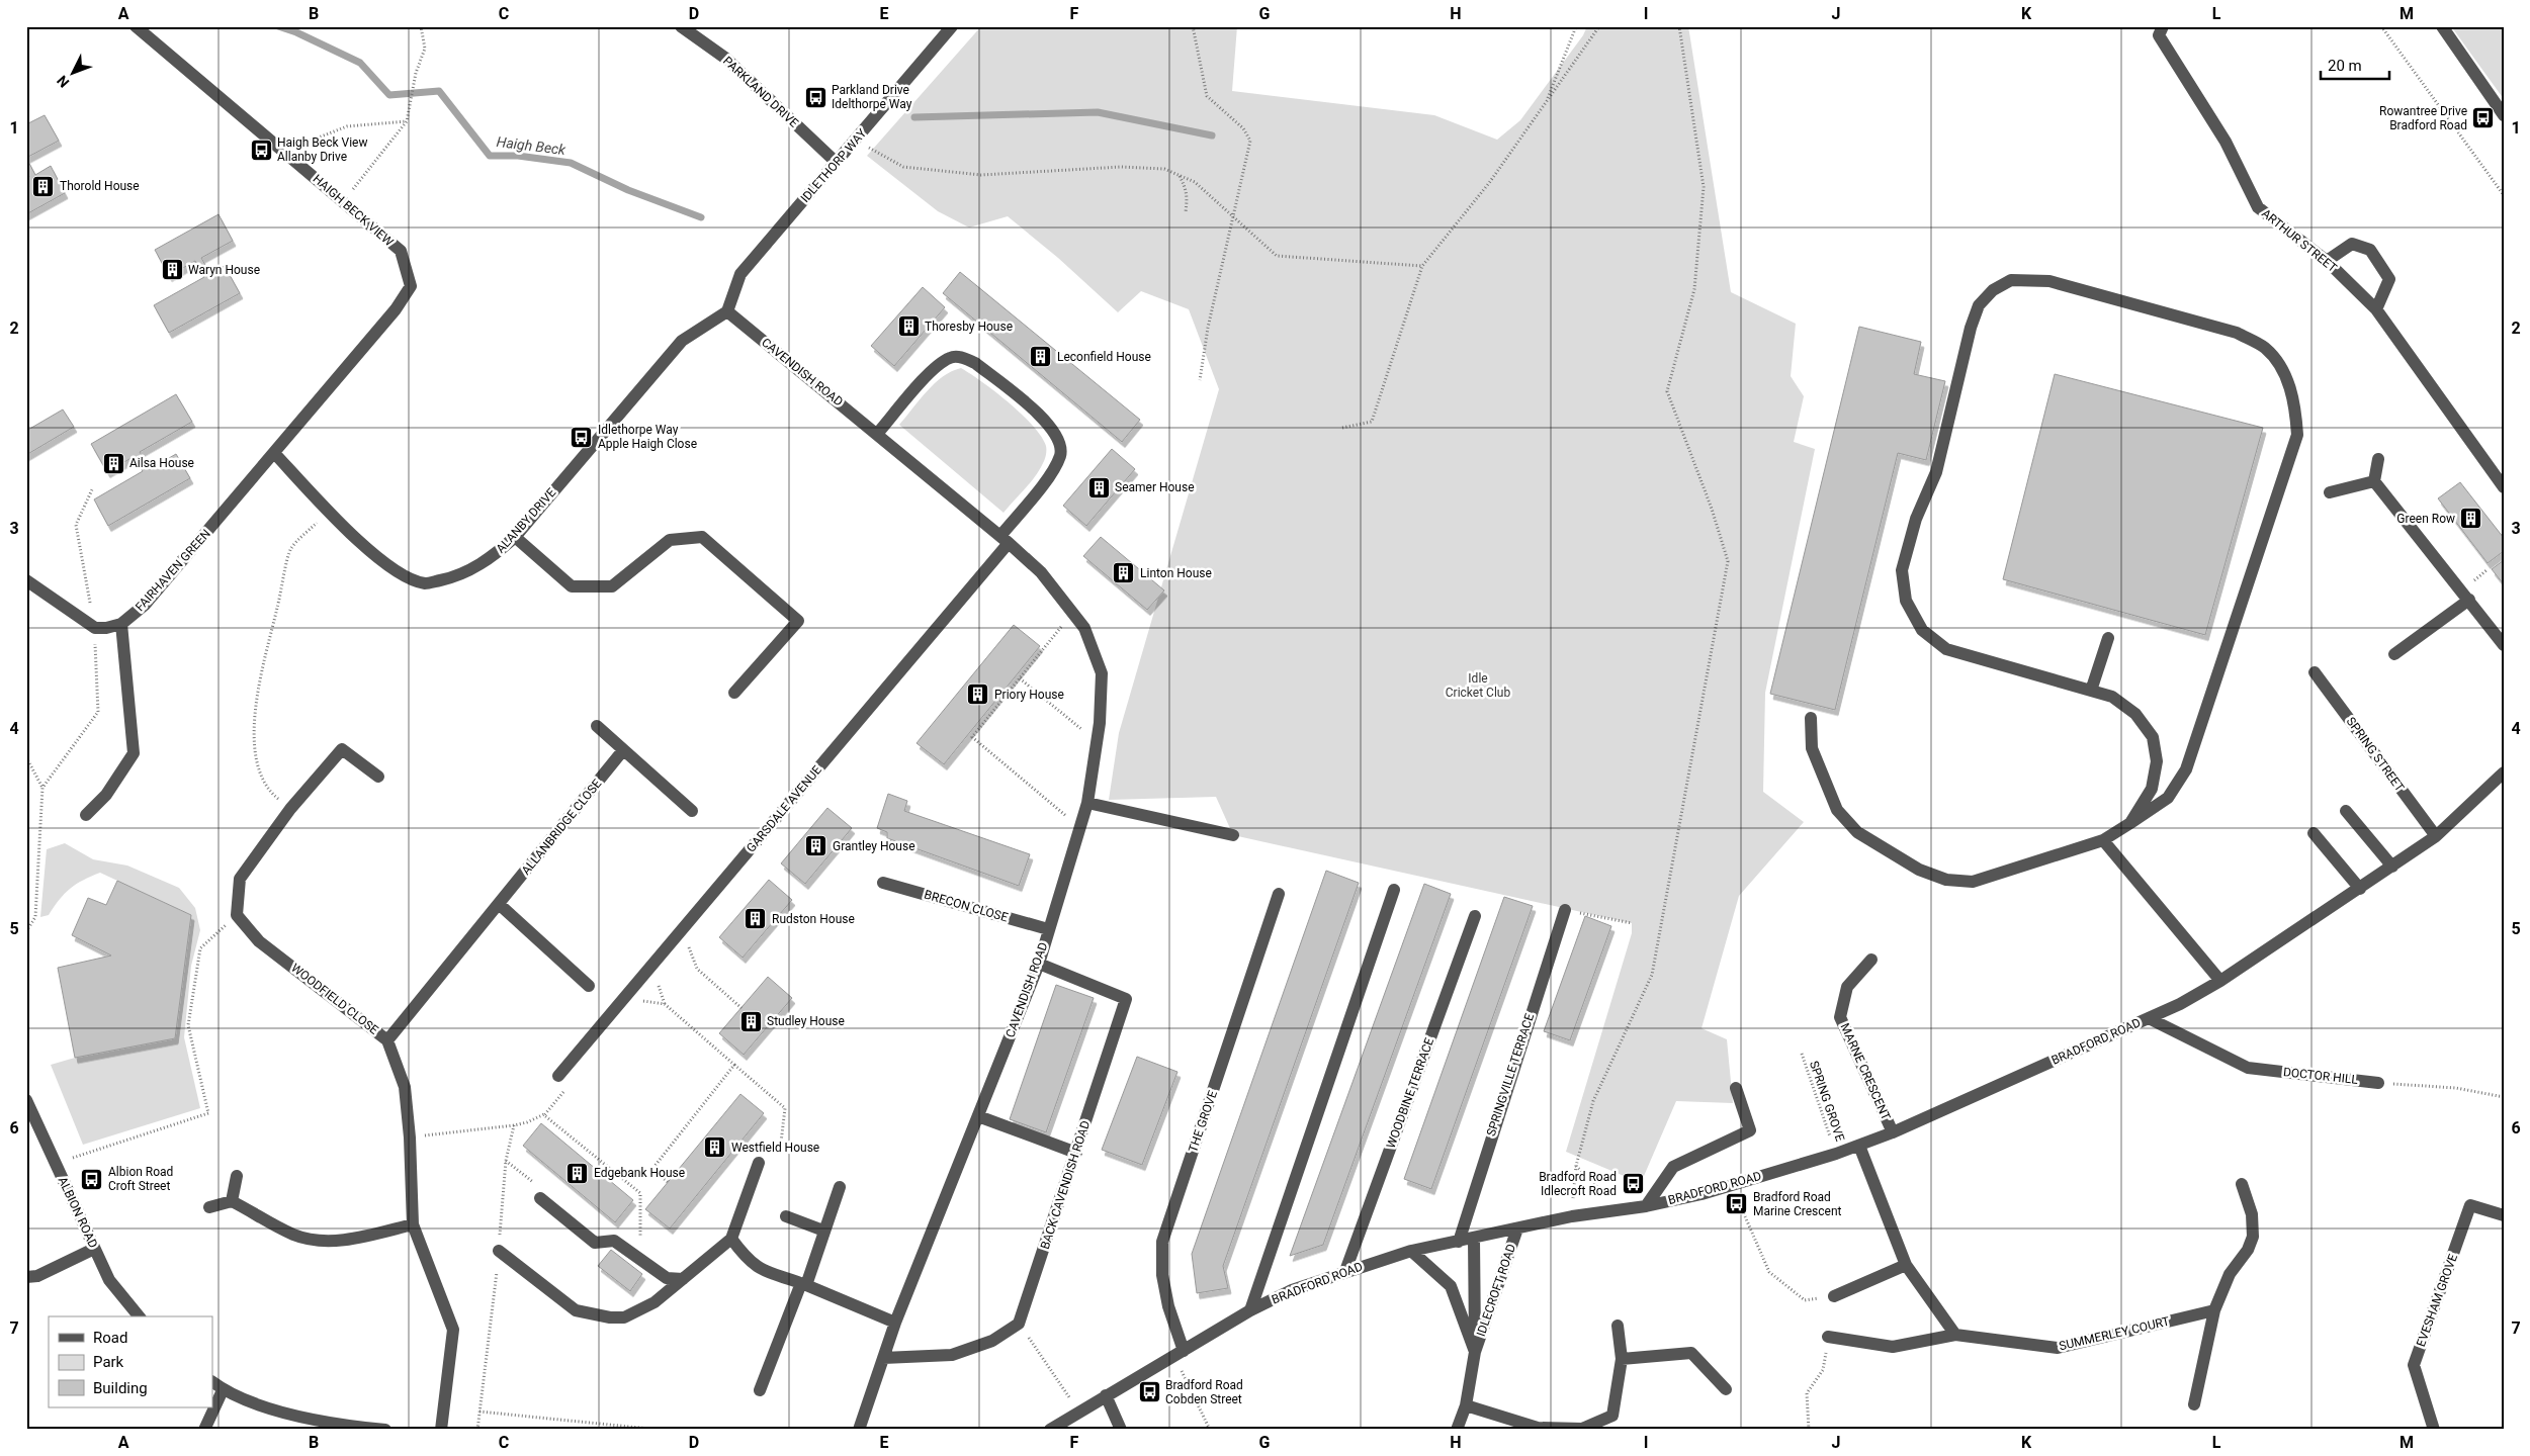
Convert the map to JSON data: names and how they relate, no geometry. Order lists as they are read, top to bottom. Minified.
{"streets":{"street":["PARKLAND DRIVE","IDLETHORP WAY","HAIGH BECK VIEW","ARTHUR STREET","CAVENDISH ROAD","ALANBY DRIVE","FAIRHAVEN GREEN","SPRING STREET","GARSDALE AVENUE","ALLANBRIDGE CLOSE","BRECON CLOSE","WOODFIELD CLOSE","BRADFORD ROAD","MARNE CRESCENT","SPRINGVILLE TERRACE","DOCTOR HILL","WOODBINE TERRACE","THE GROVE","BACK CAVENDISH ROAD","ALBION ROAD","IDLECROFT ROAD","EVESHAM GROVE","SUMMERLEY COURT"],"path":["SPRING GROVE"]},"crossings":[["PARKLAND DRIVE","IDLETHORP WAY"],["IDLETHORP WAY","CAVENDISH ROAD"],["IDLETHORP WAY","ALANBY DRIVE"],["HAIGH BECK VIEW","ALANBY DRIVE"],["HAIGH BECK VIEW","FAIRHAVEN GREEN"],["CAVENDISH ROAD","ALANBY DRIVE"],["CAVENDISH ROAD","GARSDALE AVENUE"],["CAVENDISH ROAD","BRECON CLOSE"],["CAVENDISH ROAD","BACK CAVENDISH ROAD"],["ALANBY DRIVE","FAIRHAVEN GREEN"],["SPRING STREET","BRADFORD ROAD"],["ALLANBRIDGE CLOSE","WOODFIELD CLOSE"],["BRADFORD ROAD","MARNE CRESCENT"],["BRADFORD ROAD","SPRINGVILLE TERRACE"],["BRADFORD ROAD","DOCTOR HILL"],["BRADFORD ROAD","WOODBINE TERRACE"],["BRADFORD ROAD","SPRING GROVE"],["BRADFORD ROAD","THE GROVE"],["BRADFORD ROAD","IDLECROFT ROAD"]],"water":["Haigh Beck"],"parks":["Idle Cricket Club"],"places":{"bus stop":["Parkland Drive Idelthorpe Way","Rowantree Drive Bradford Road","Haigh Beck View Allanby Drive","Idlethorpe Way Apple Haigh Close","Albion Road Croft Street","Bradford Road Idlecroft Road","Bradford Road Marine Crescent","Bradford Road Cobden Street"],"building":["Thorold House","Waryn House","Thoresby House","Leconfield House","Ailsa House","Seamer House","Green Row","Linton House","Priory House","Grantley House","Rudston House","Studley House","Westfield House","Edgebank House"]},"legend":["Road","Park","Building"],"scale_bar":"20 m","north":"bottom left","grid":{"columns":["A","B","C","D","E","F","G","H","I","J","K","L","M"],"rows":["1","2","3","4","5","6","7"]}}
